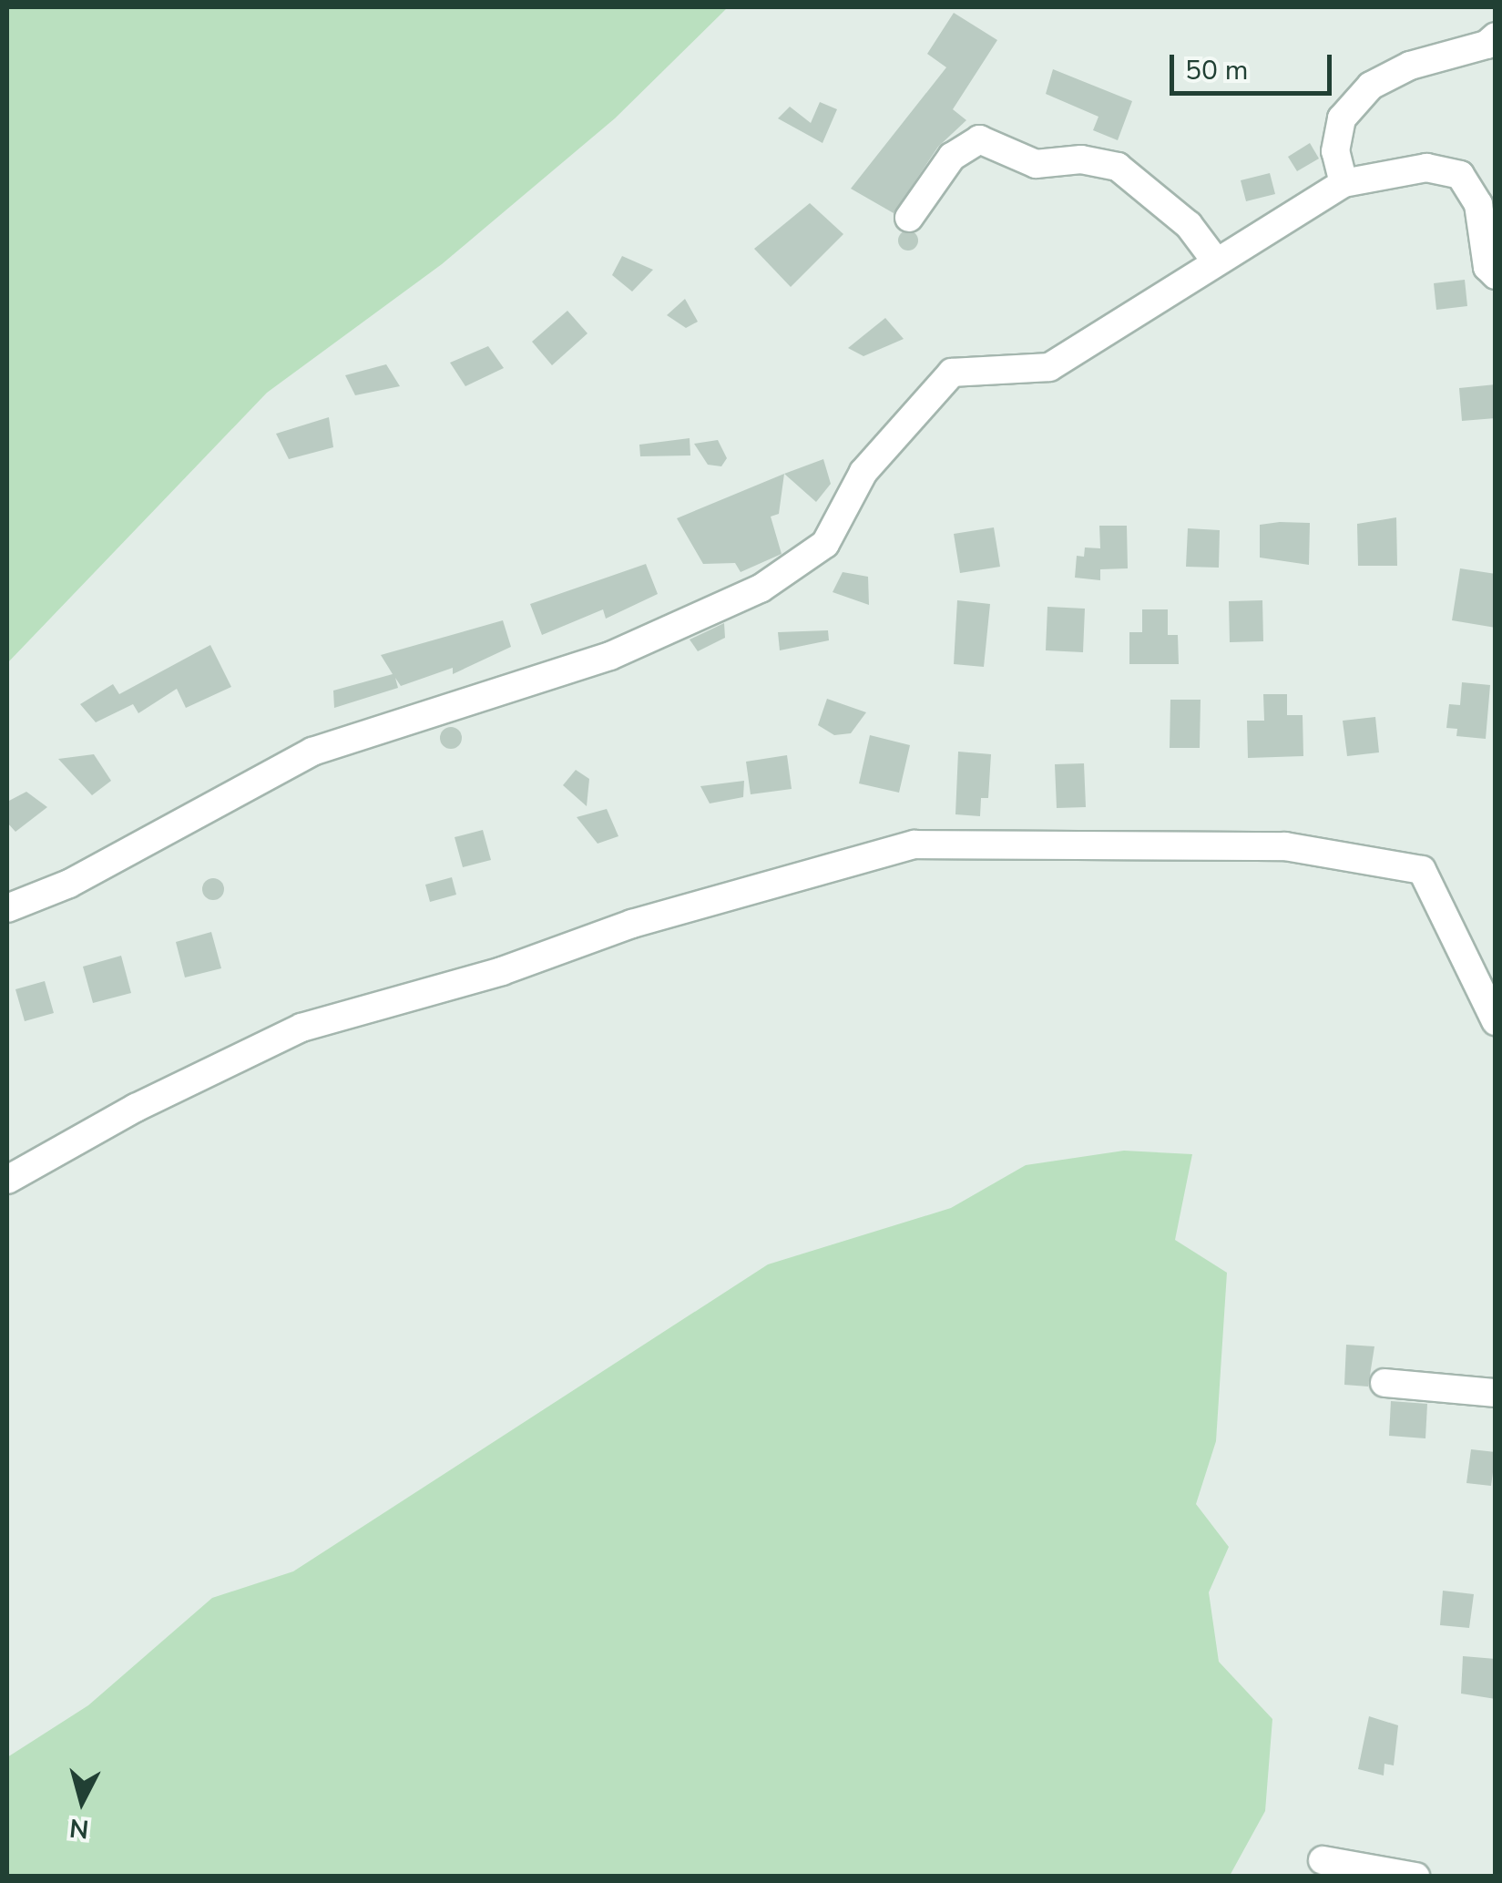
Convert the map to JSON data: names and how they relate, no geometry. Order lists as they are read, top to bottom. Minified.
{"scale_bar":"50 m","north":"bottom"}
